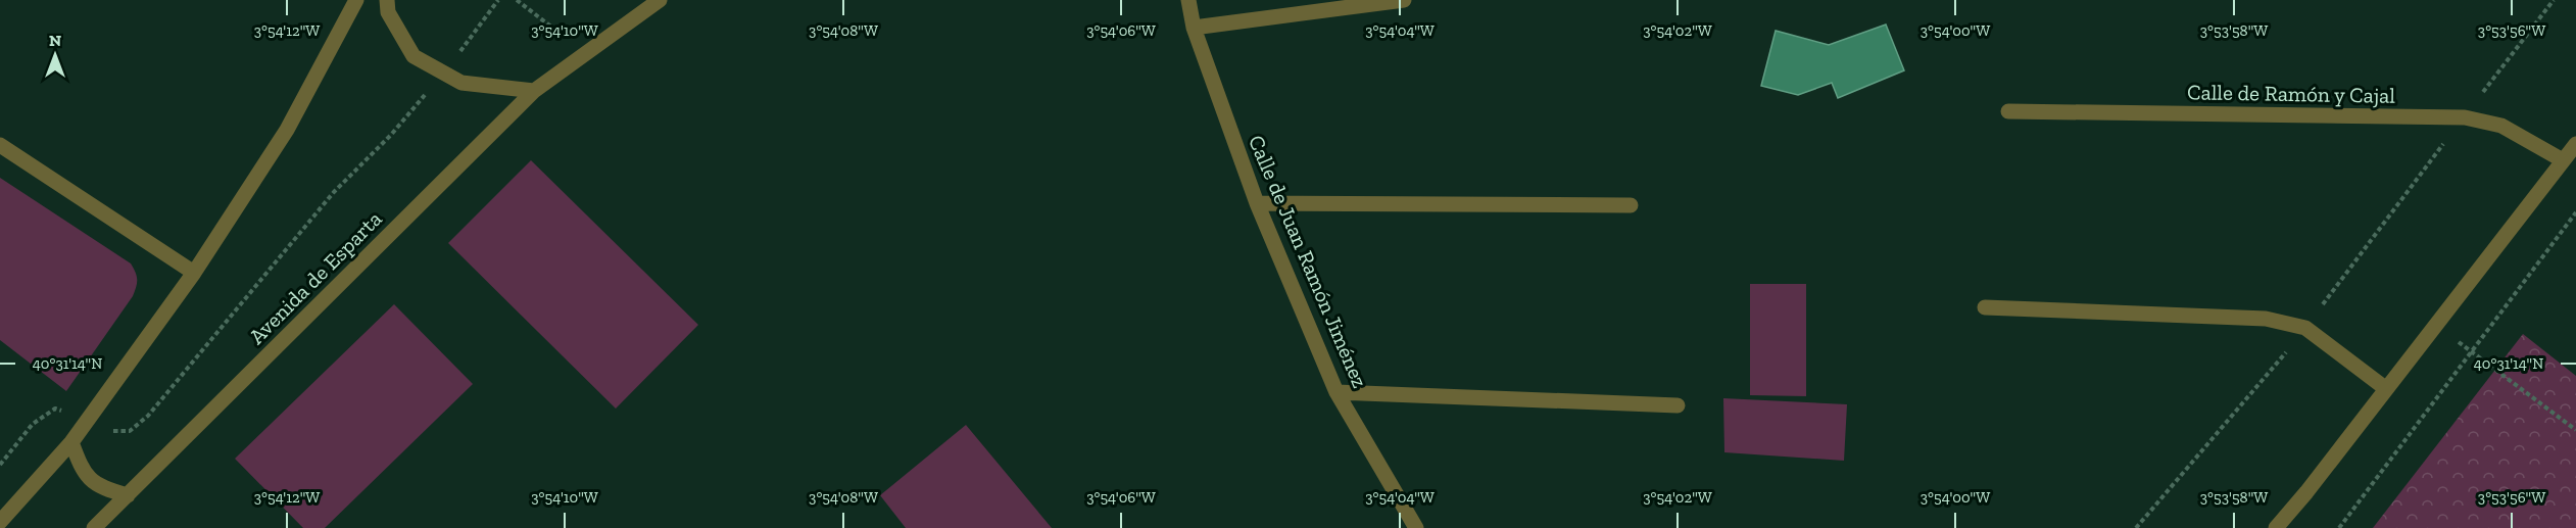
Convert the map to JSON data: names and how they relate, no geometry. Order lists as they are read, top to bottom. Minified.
{"streets":{"street":["Calle de Ramón y Cajal","Calle de Juan Ramón Jiménez","Avenida de Esparta"]},"north":"top","coordinates":["3°54'12\"W","3°54'10\"W","3°54'08\"W","3°54'06\"W","3°54'04\"W","3°54'02\"W","3°54'00\"W","3°53'58\"W","3°53'56\"W","40°31'14\"N"]}
